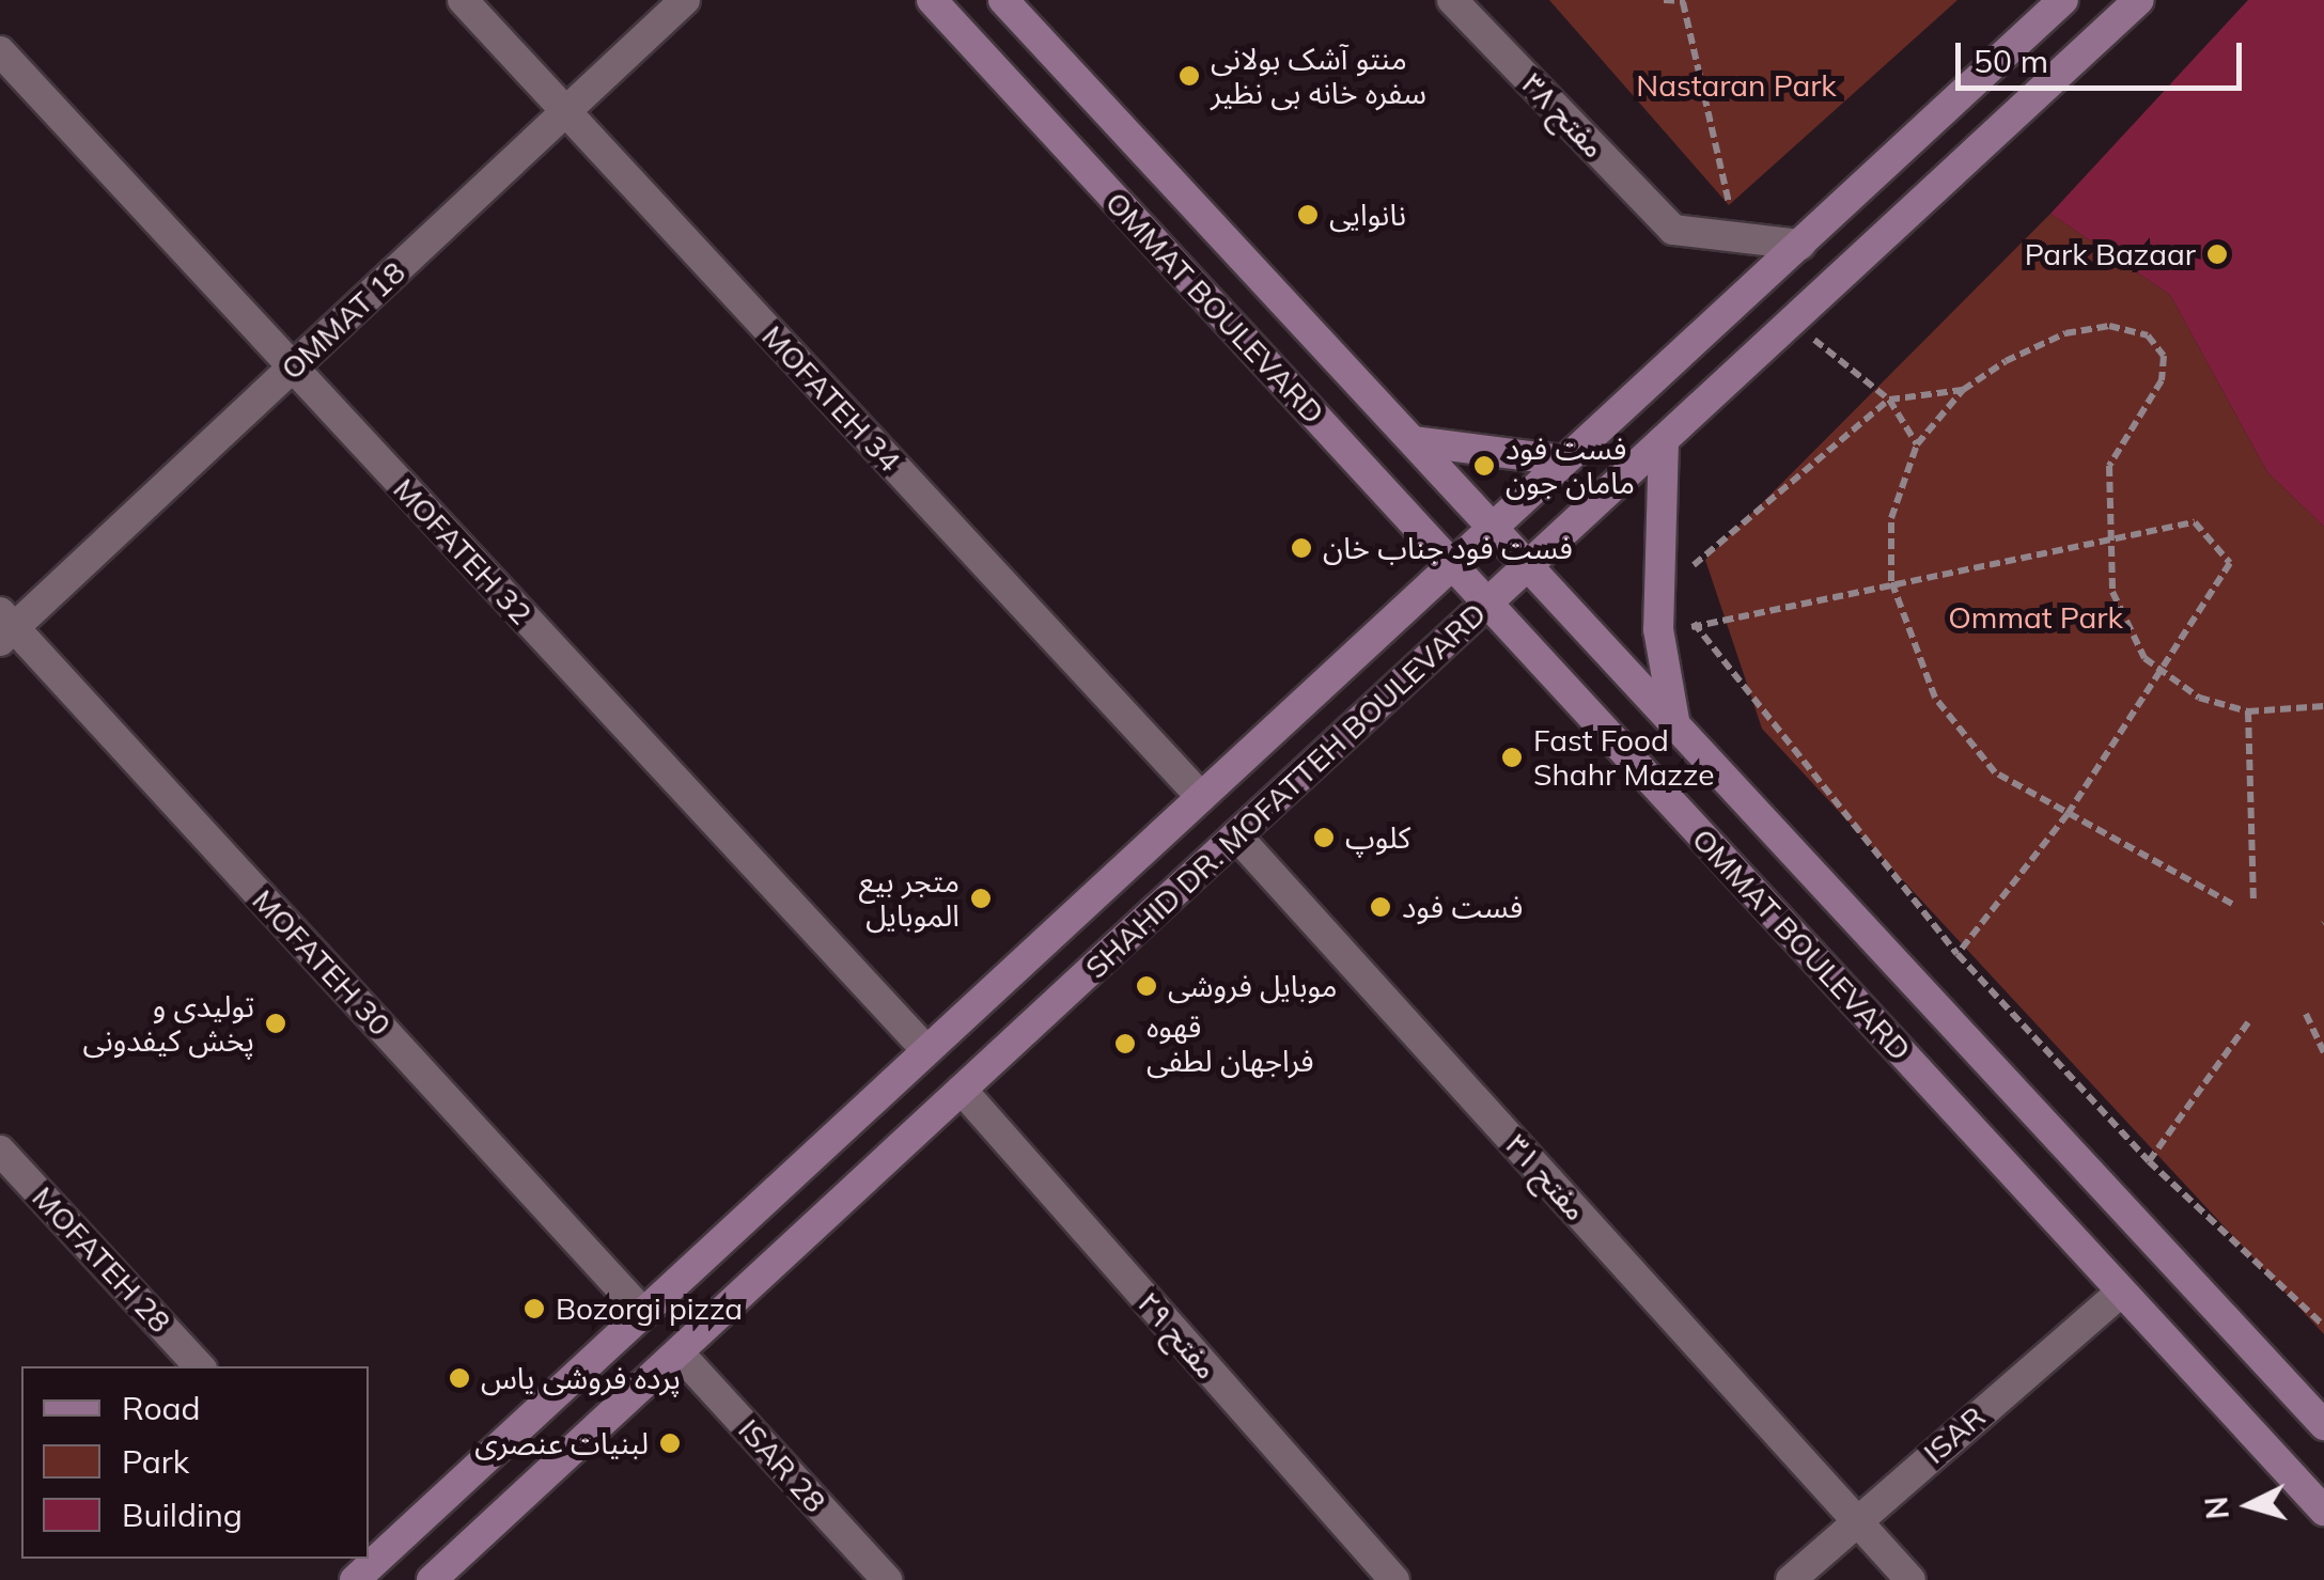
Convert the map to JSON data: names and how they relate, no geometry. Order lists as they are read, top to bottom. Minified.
{"streets":{"main road":["OMMAT BOULEVARD","SHAHID DR. MOFATTEH BOULEVARD"],"street":["مفتح ۳۸","OMMAT 18","MOFATEH 34","MOFATEH 32","MOFATEH 30","مفتح ۳۱","MOFATEH 28","مفتح ۲۹","ISAR","ISAR 28"]},"crossings":[["OMMAT BOULEVARD","SHAHID DR. MOFATTEH BOULEVARD"],["OMMAT BOULEVARD","ISAR"],["OMMAT 18","MOFATEH 34"],["OMMAT 18","MOFATEH 32"],["OMMAT 18","MOFATEH 30"],["MOFATEH 34","SHAHID DR. MOFATTEH BOULEVARD"],["MOFATEH 32","SHAHID DR. MOFATTEH BOULEVARD"],["SHAHID DR. MOFATTEH BOULEVARD","MOFATEH 30"],["SHAHID DR. MOFATTEH BOULEVARD","مفتح ۳۱"],["SHAHID DR. MOFATTEH BOULEVARD","مفتح ۲۹"],["SHAHID DR. MOFATTEH BOULEVARD","ISAR 28"],["مفتح ۳۱","ISAR"]],"parks":["Nastaran Park","Ommat Park"],"places":["منتو آشک بولانی سفره خانه بی نظیر","نانوایی","Park Bazaar","فست فود مامان جون","فست فود جناب خان","Fast Food Shahr Mazze","کلوپ","متجر بيع الموبايل","فست فود","موبایل فروشی","تولیدی و پخش کیفدونی","قهوه فراجهان لطفی","Bozorgi pizza","پرده فروشی یاس","لبنیات عنصری"],"legend":["Road","Park","Building"],"scale_bar":"50 m","north":"left"}
